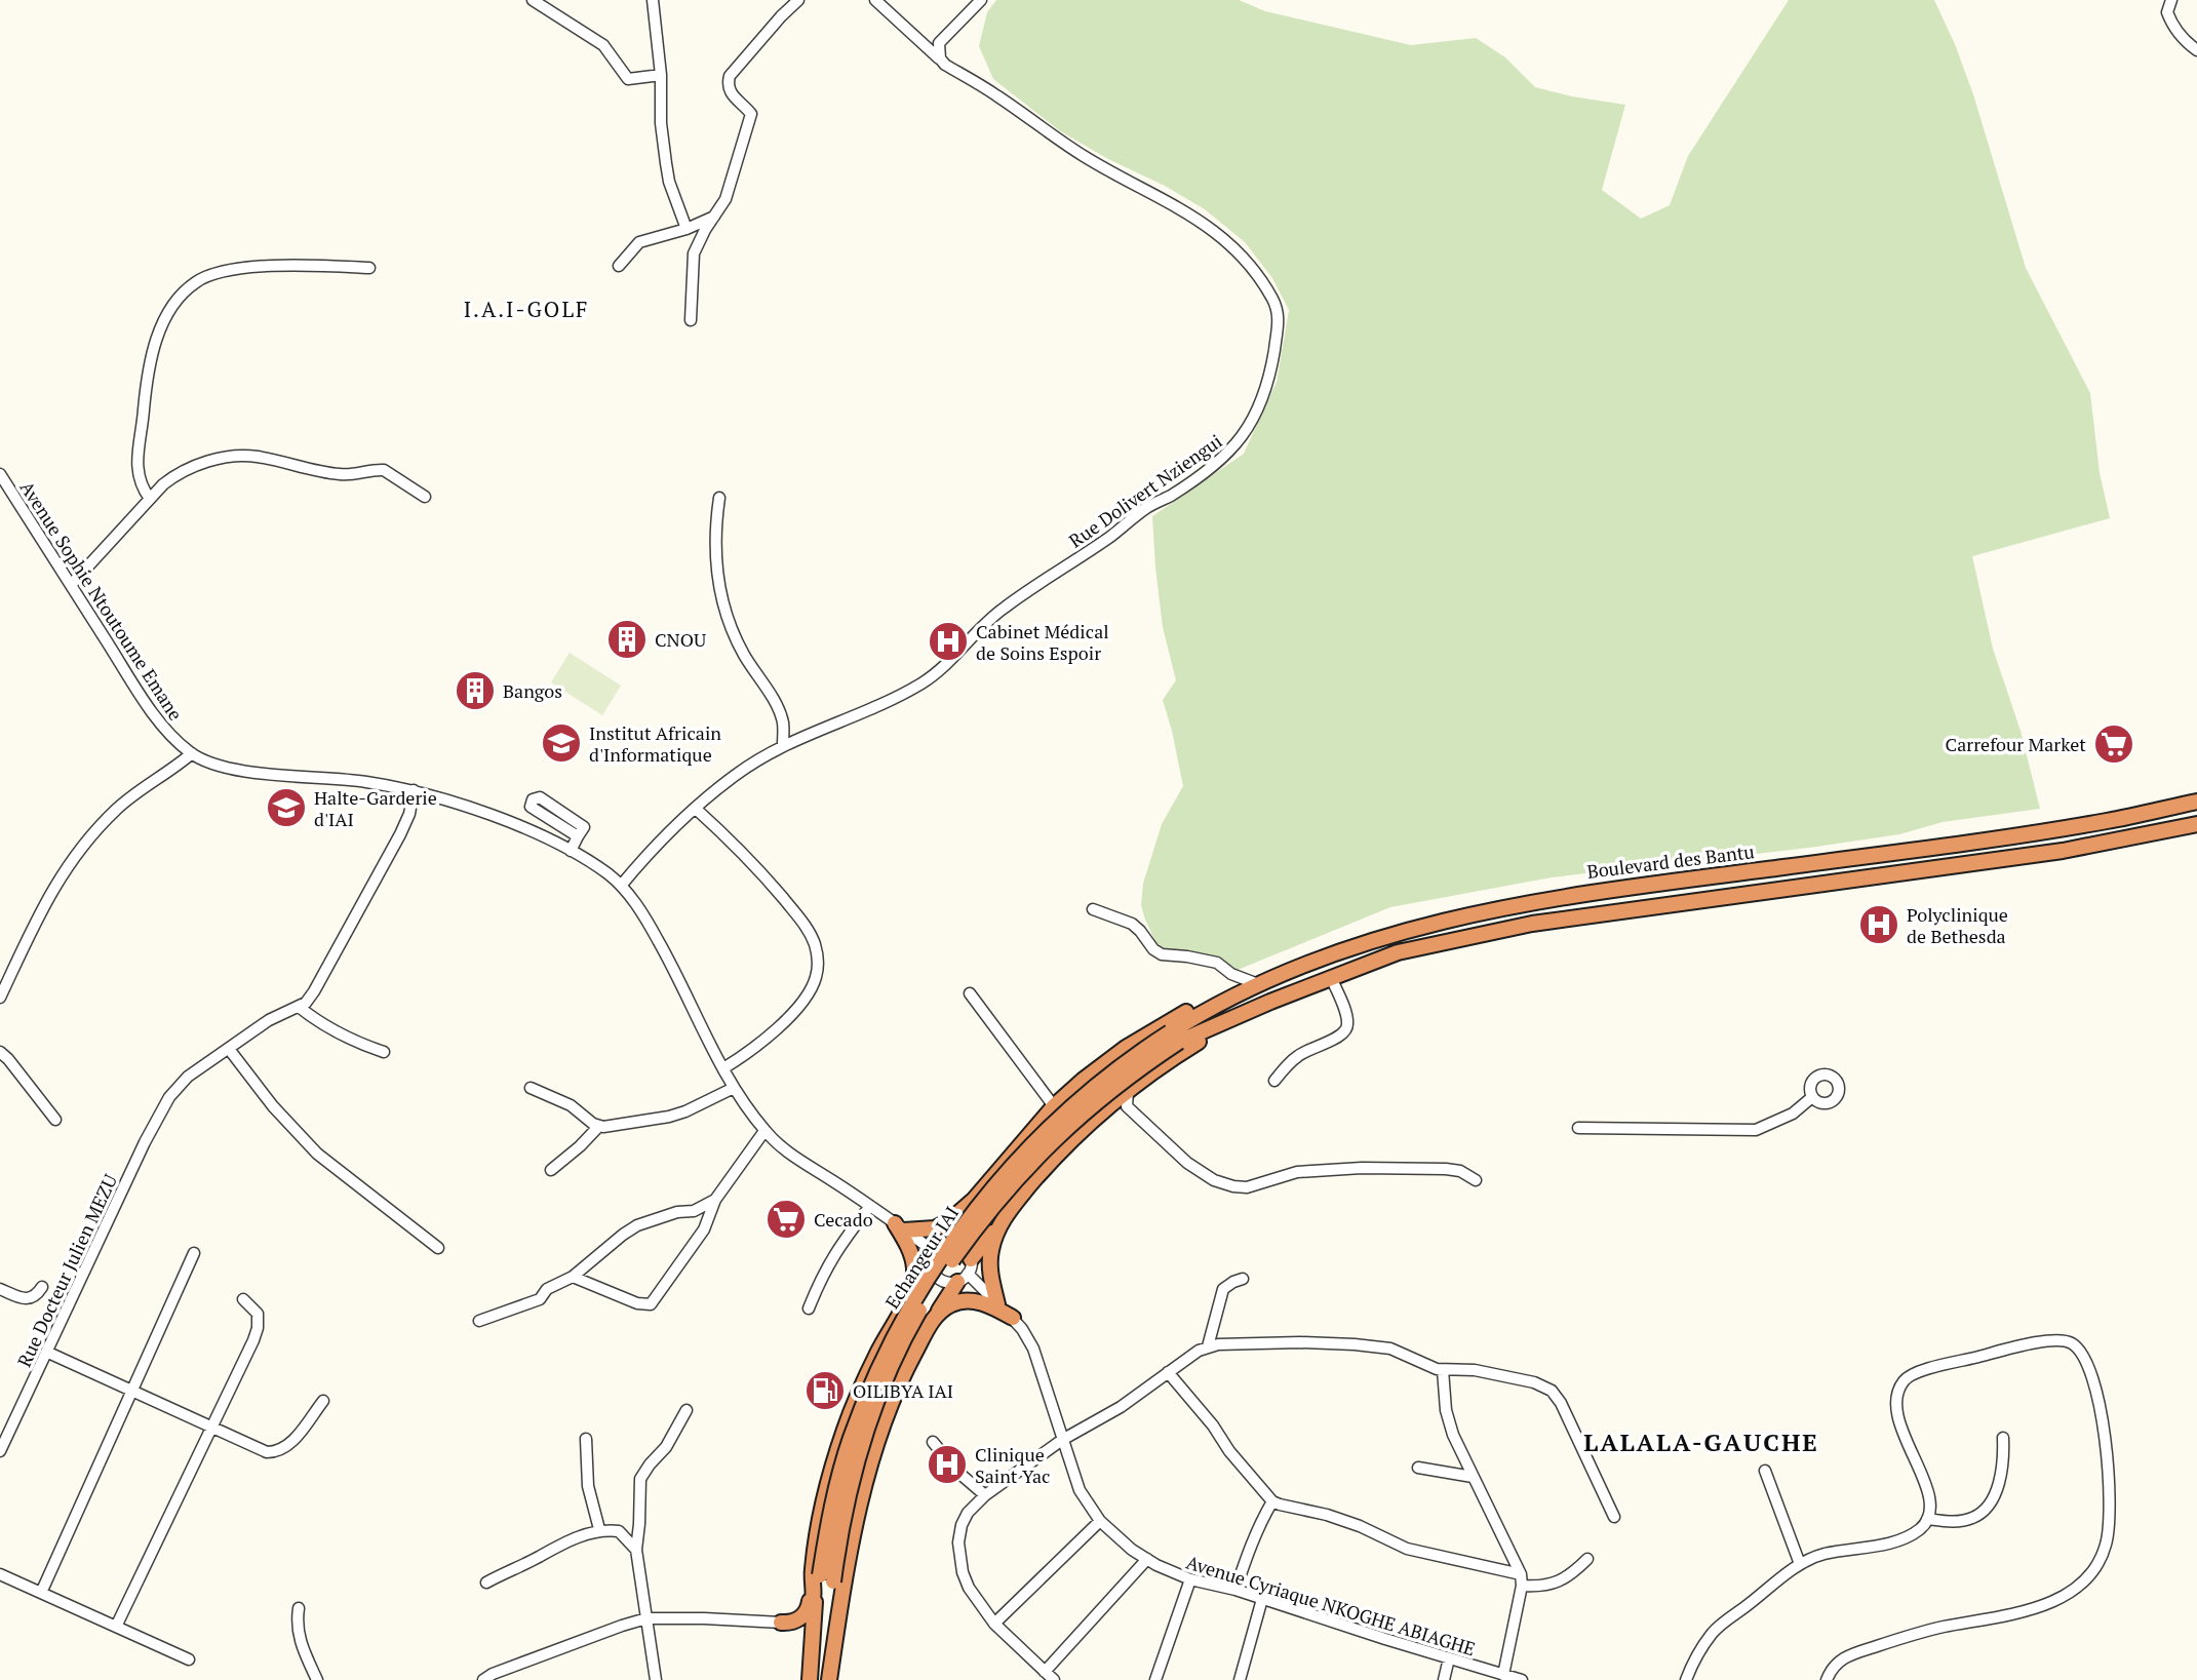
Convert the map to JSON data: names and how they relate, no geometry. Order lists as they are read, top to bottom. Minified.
{"streets":{"highway":["Boulevard des Bantu","Echangeur IAI"],"street":["Rue Dolivert Nziengui","Avenue Sophie Ntoutoume Emane","Rue Docteur Julien MEZU","Avenue Cyriaque NKOGHE ABIAGHE"]},"crossings":[["Rue Dolivert Nziengui","Avenue Sophie Ntoutoume Emane"],["Avenue Sophie Ntoutoume Emane","Avenue Cyriaque NKOGHE ABIAGHE"],["Boulevard des Bantu","Echangeur IAI"]],"districts":["I.A.I-GOLF","LALALA-GAUCHE"],"places":{"building":["CNOU","Bangos"],"hospital":["Cabinet Médical de Soins Espoir","Polyclinique de Bethesda","Clinique Saint Yac"],"school or university":["Institut Africain d'Informatique","Halte-Garderie d'IAI"],"supermarket":["Carrefour Market","Cecado"],"fuel station":["OILIBYA IAI"]}}
